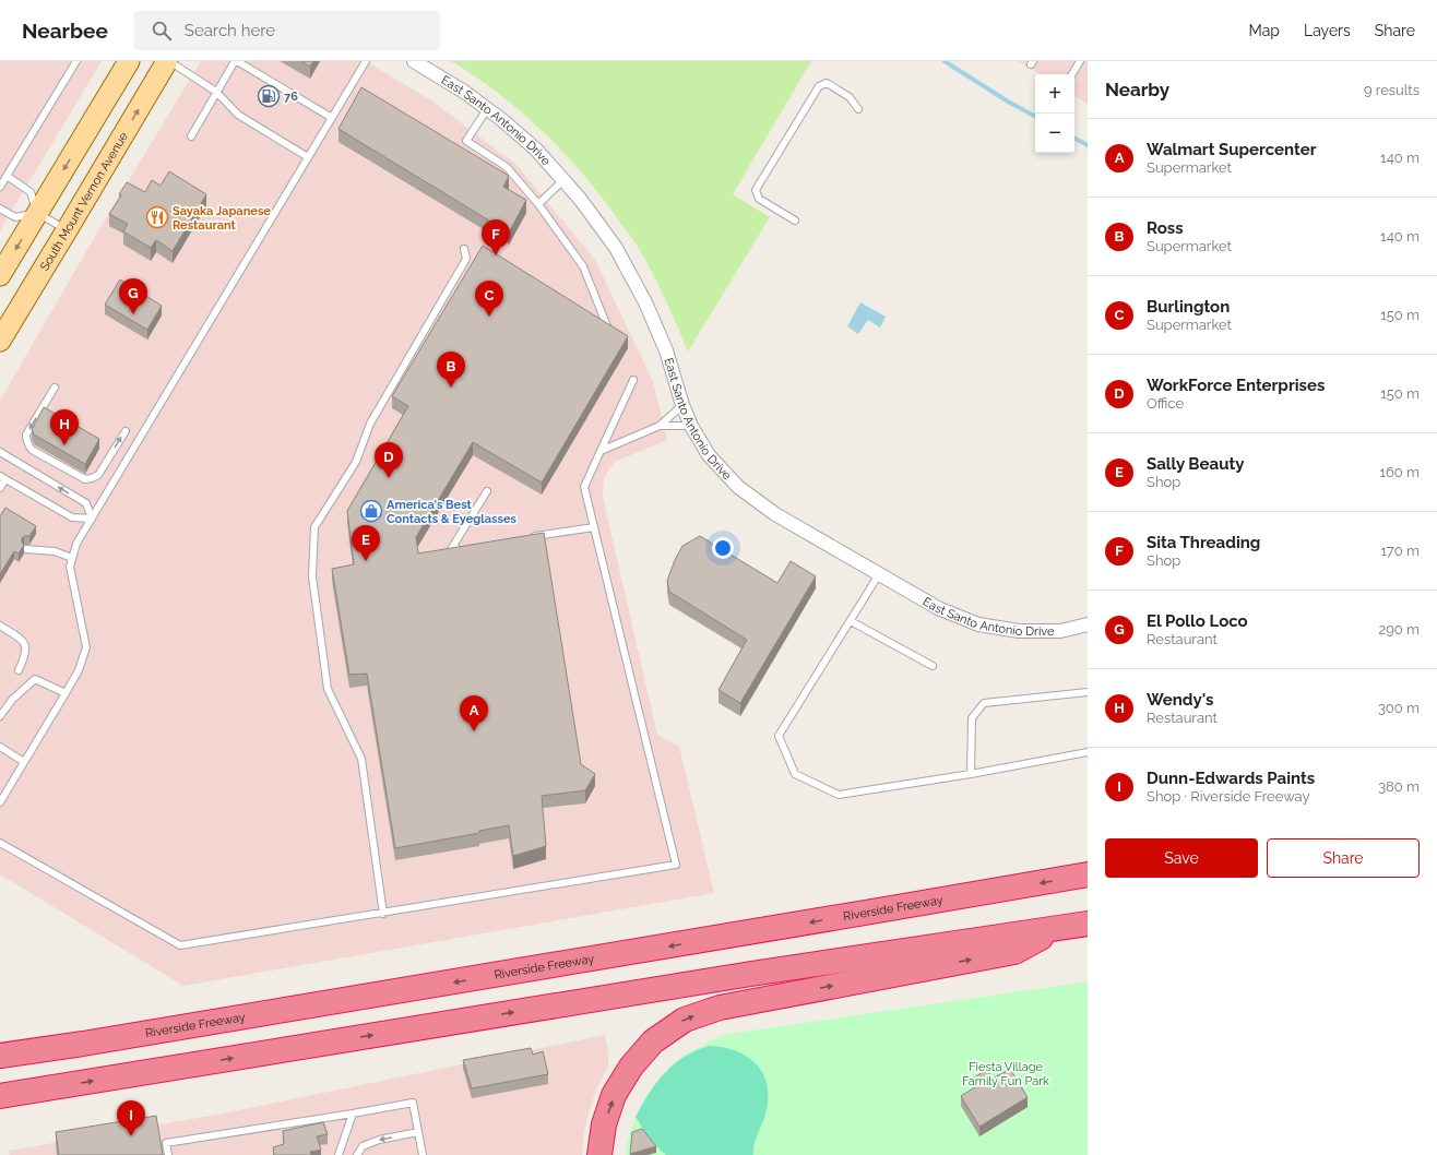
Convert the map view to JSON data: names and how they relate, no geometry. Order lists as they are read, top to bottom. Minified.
{"streets":{"highway":["Riverside Freeway"],"main road":["South Mount Vernon Avenue"],"street":["East Santo Antonio Drive"]},"parks":["Fiesta Village Family Fun Park"],"places":{"fuel station":["76"],"restaurant":["Sayaka Japanese Restaurant"],"shop":["America's Best Contacts & Eyeglasses"]},"page":{"header":"Nearbee","search":"Search here","nav":["Map","Layers","Share"],"heading":["Nearby","9 results"],"map_buttons":["+","−"],"list":[{"mark":"A","name":"Walmart Supercenter","note":"Supermarket","value":"140 m"},{"mark":"B","name":"Ross","note":"Supermarket","value":"140 m"},{"mark":"C","name":"Burlington","note":"Supermarket","value":"150 m"},{"mark":"D","name":"WorkForce Enterprises","note":"Office","value":"150 m"},{"mark":"E","name":"Sally Beauty","note":"Shop","value":"160 m"},{"mark":"F","name":"Sita Threading","note":"Shop","value":"170 m"},{"mark":"G","name":"El Pollo Loco","note":"Restaurant","value":"290 m"},{"mark":"H","name":"Wendy's","note":"Restaurant","value":"300 m"},{"mark":"I","name":"Dunn-Edwards Paints","note":"Shop · Riverside Freeway","value":"380 m"}],"pins":["F","G","C","B","H","D","E","A","I"],"buttons":["Save","Share"]}}
